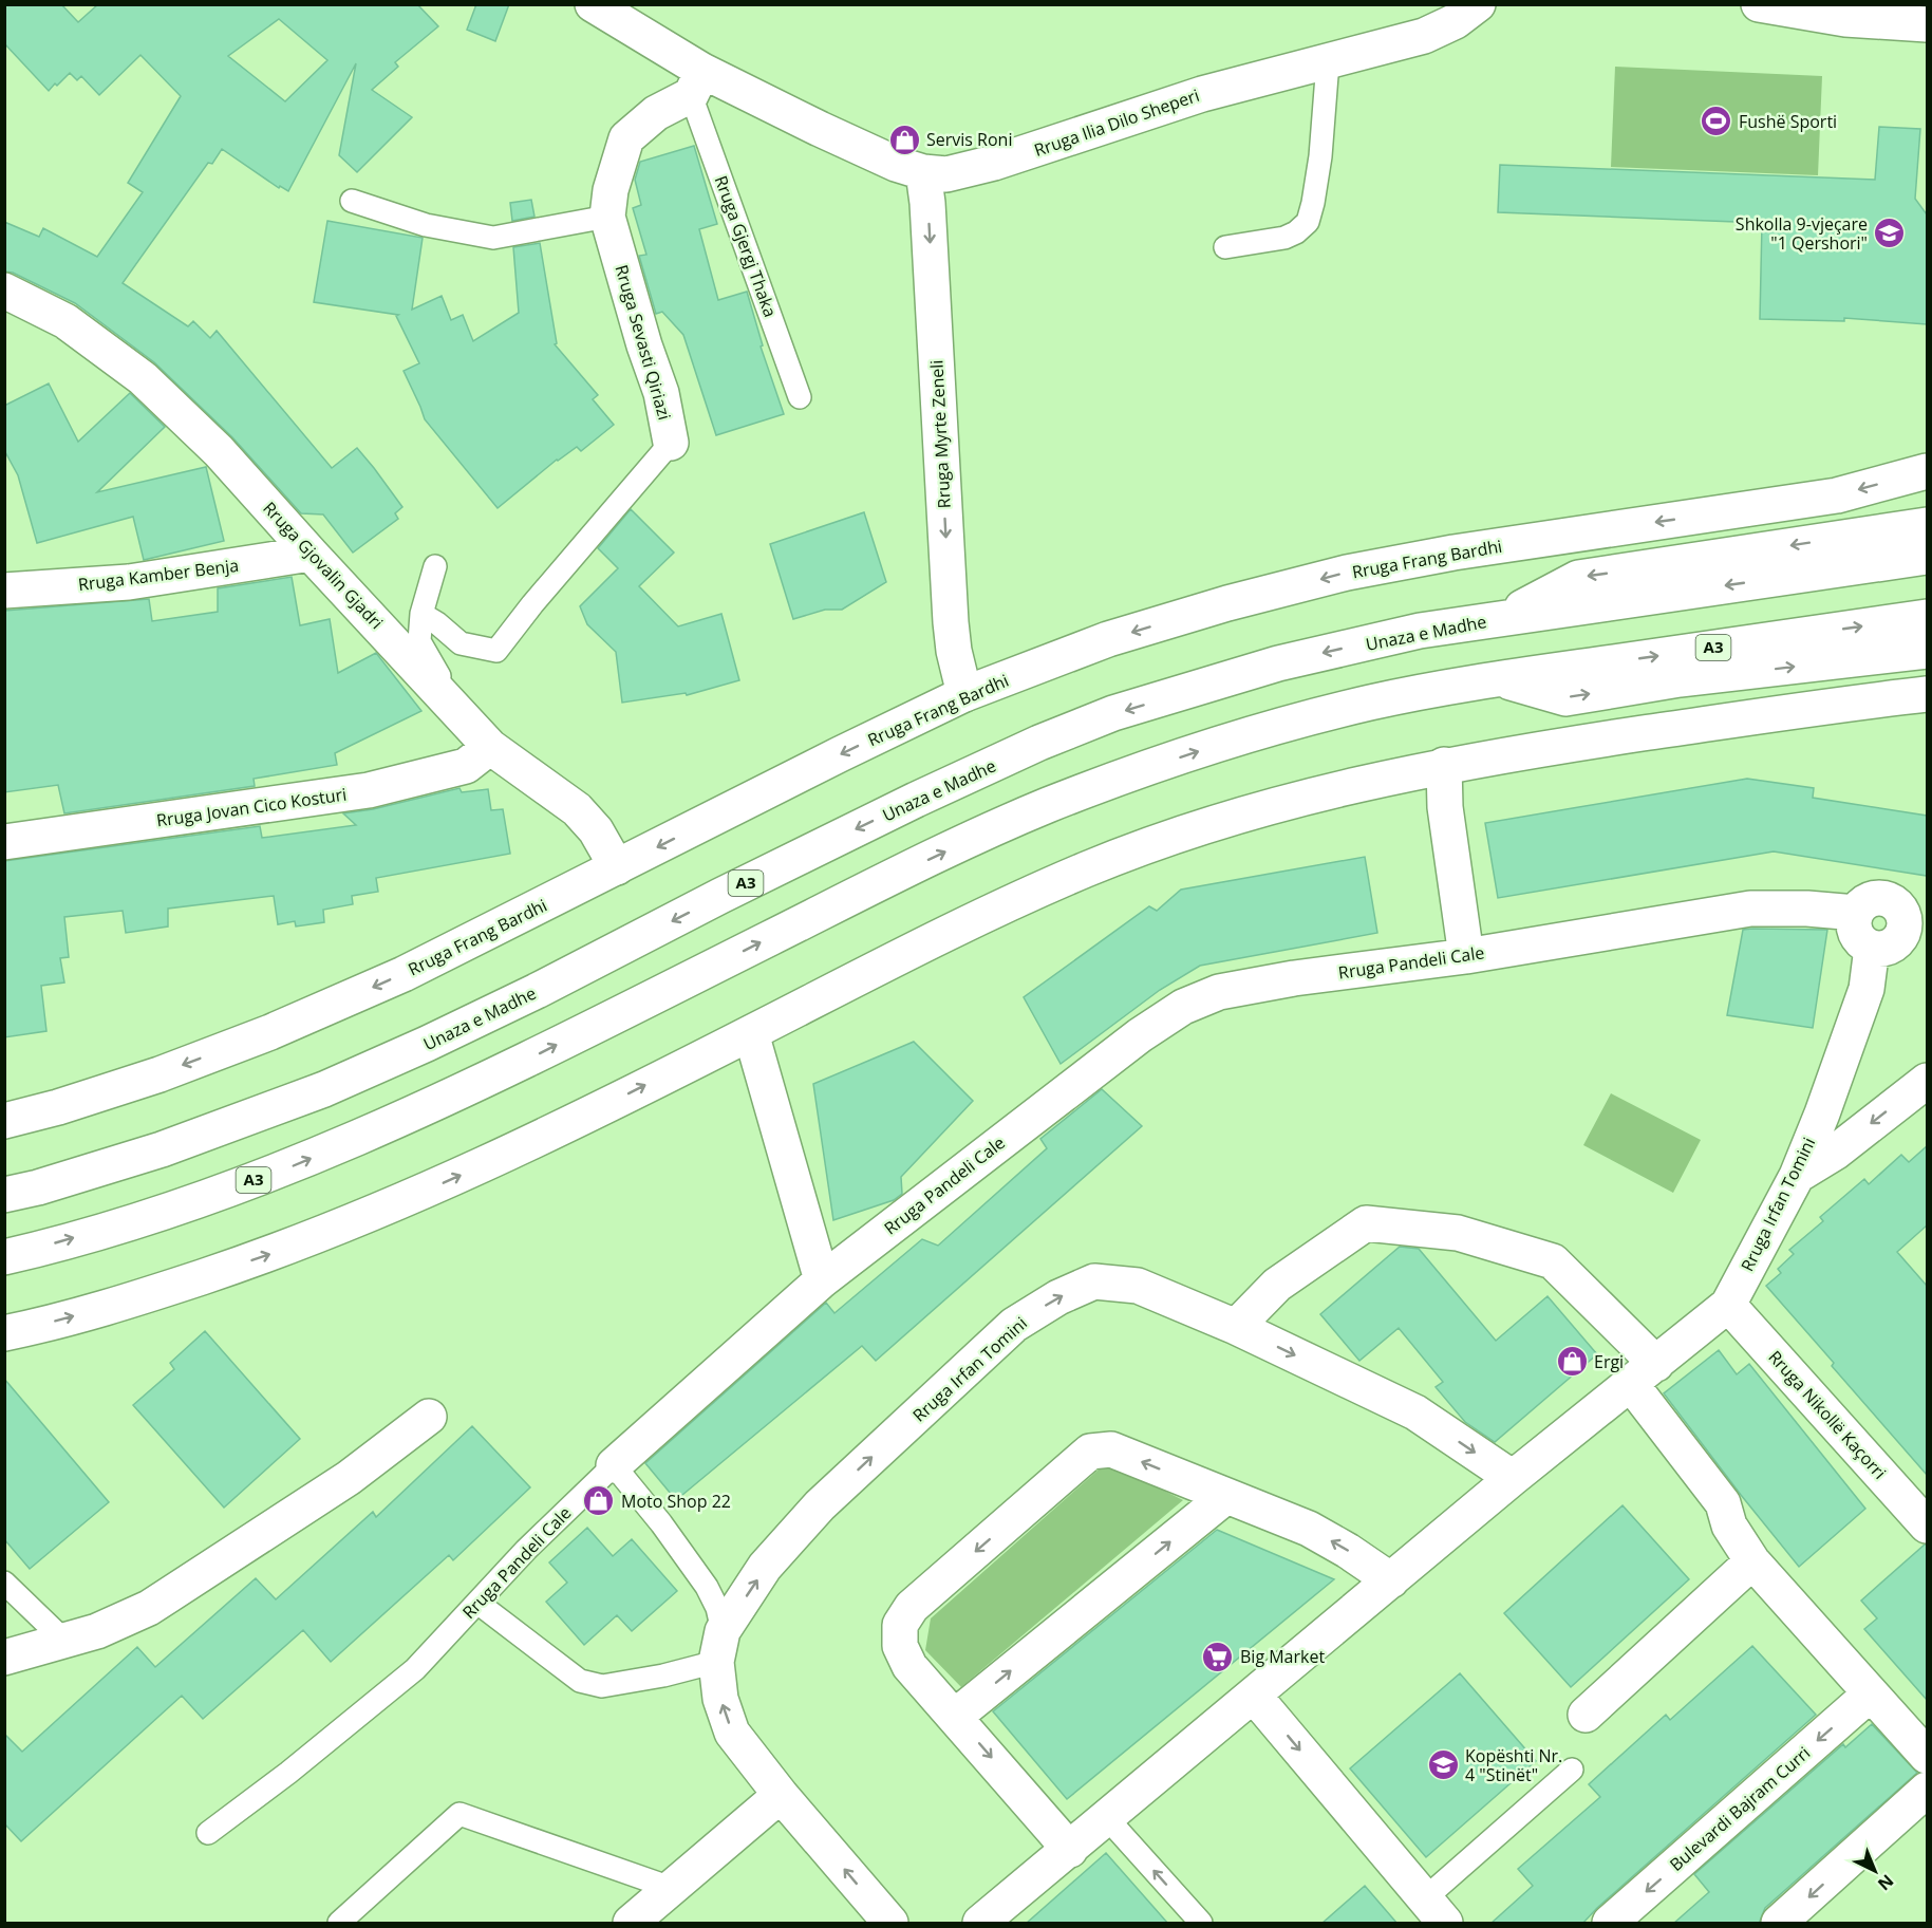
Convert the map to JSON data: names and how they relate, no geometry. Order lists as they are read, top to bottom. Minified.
{"streets":{"main road":["Rruga Ilia Dilo Sheperi","Rruga Sevasti Qiriazi","Rruga Myrte Zeneli","Rruga Frang Bardhi","Rruga Gjovalin Gjadri","Rruga Kamber Benja","Unaza e Madhe","A3","Rruga Jovan Cico Kosturi","Rruga Pandeli Cale","Rruga Irfan Tomini","Rruga Nikollë Kaçorri","Bulevardi Bajram Curri"],"lane":["Rruga Gjergj Thaka"]},"crossings":[["Rruga Ilia Dilo Sheperi","Rruga Gjergj Thaka"],["Rruga Ilia Dilo Sheperi","Rruga Sevasti Qiriazi"],["Rruga Ilia Dilo Sheperi","Rruga Myrte Zeneli"],["Rruga Gjergj Thaka","Rruga Sevasti Qiriazi"],["Rruga Myrte Zeneli","Rruga Frang Bardhi"],["Rruga Frang Bardhi","Rruga Gjovalin Gjadri"],["Rruga Gjovalin Gjadri","Rruga Kamber Benja"],["Rruga Gjovalin Gjadri","Rruga Jovan Cico Kosturi"],["Rruga Pandeli Cale","Rruga Irfan Tomini"],["Rruga Irfan Tomini","Rruga Nikollë Kaçorri"]],"one_way":["Rruga Myrte Zeneli"],"places":{"sports":["Fushë Sporti"],"shop":["Servis Roni","Ergi","Moto Shop 22"],"school or university":["Shkolla 9-vjeçare \"1 Qershori\"","Kopështi Nr. 4 \"Stinët\""],"supermarket":["Big Market"]},"north":"bottom right"}
